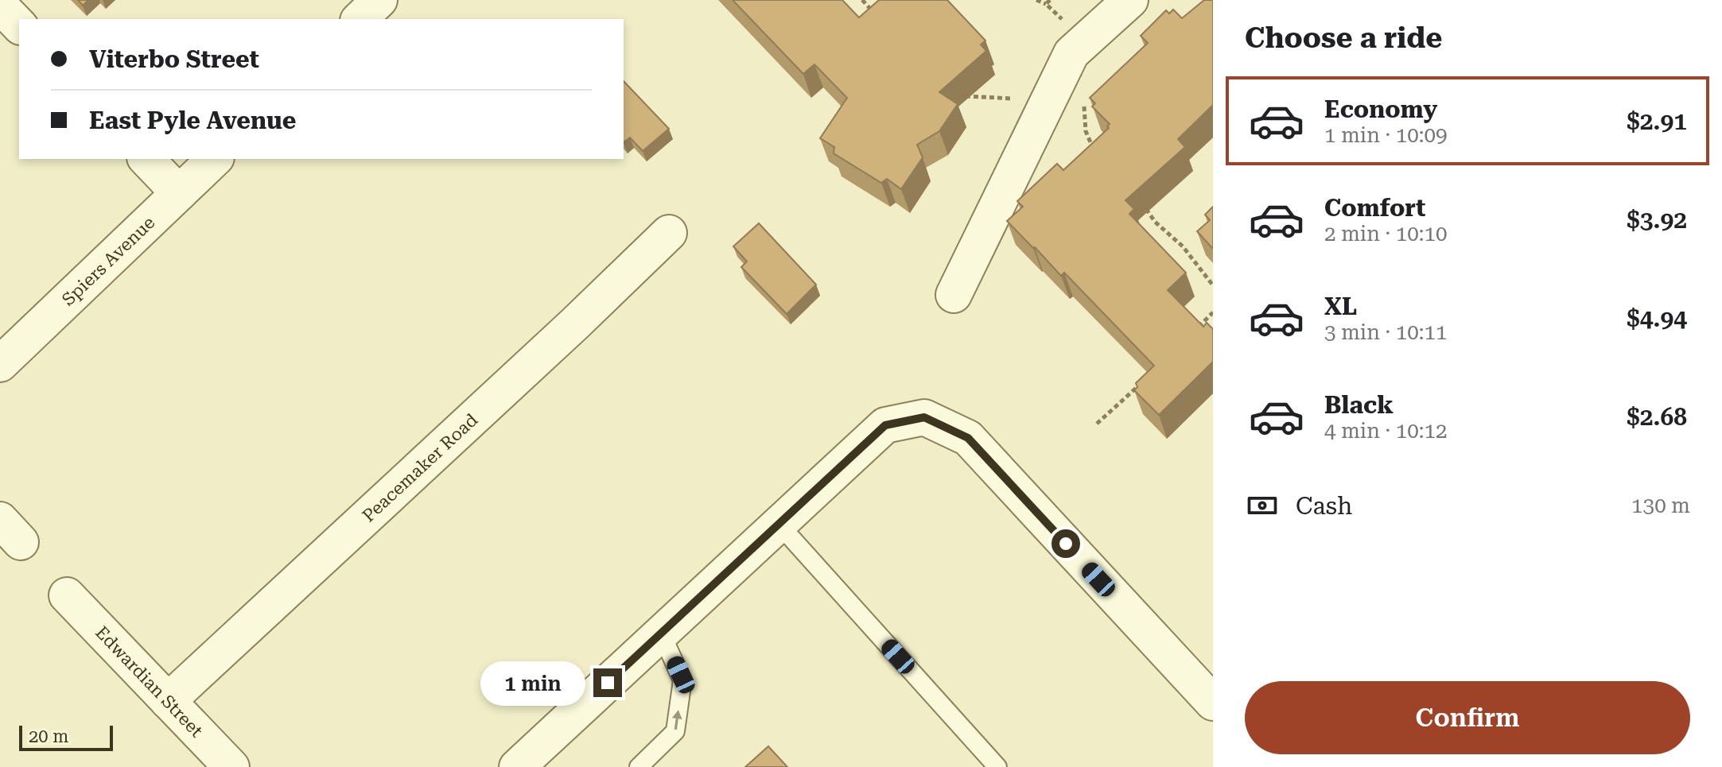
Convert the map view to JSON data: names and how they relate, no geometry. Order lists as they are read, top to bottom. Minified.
{"streets":{"street":["Spiers Avenue","Peacemaker Road","Edwardian Street"]},"crossings":[["Peacemaker Road","Edwardian Street"]],"scale_bar":"20 m","page":{"heading":"Choose a ride","banner":["Viterbo Street","East Pyle Avenue"],"list":[{"name":"Economy","note":"1 min · 10:09","value":"$2.91"},{"name":"Comfort","note":"2 min · 10:10","value":"$3.92"},{"name":"XL","note":"3 min · 10:11","value":"$4.94"},{"name":"Black","note":"4 min · 10:12","value":"$2.68"}],"pay":["Cash","130 m"],"bubble":"1 min","buttons":"Confirm","scale":"20 m"}}
